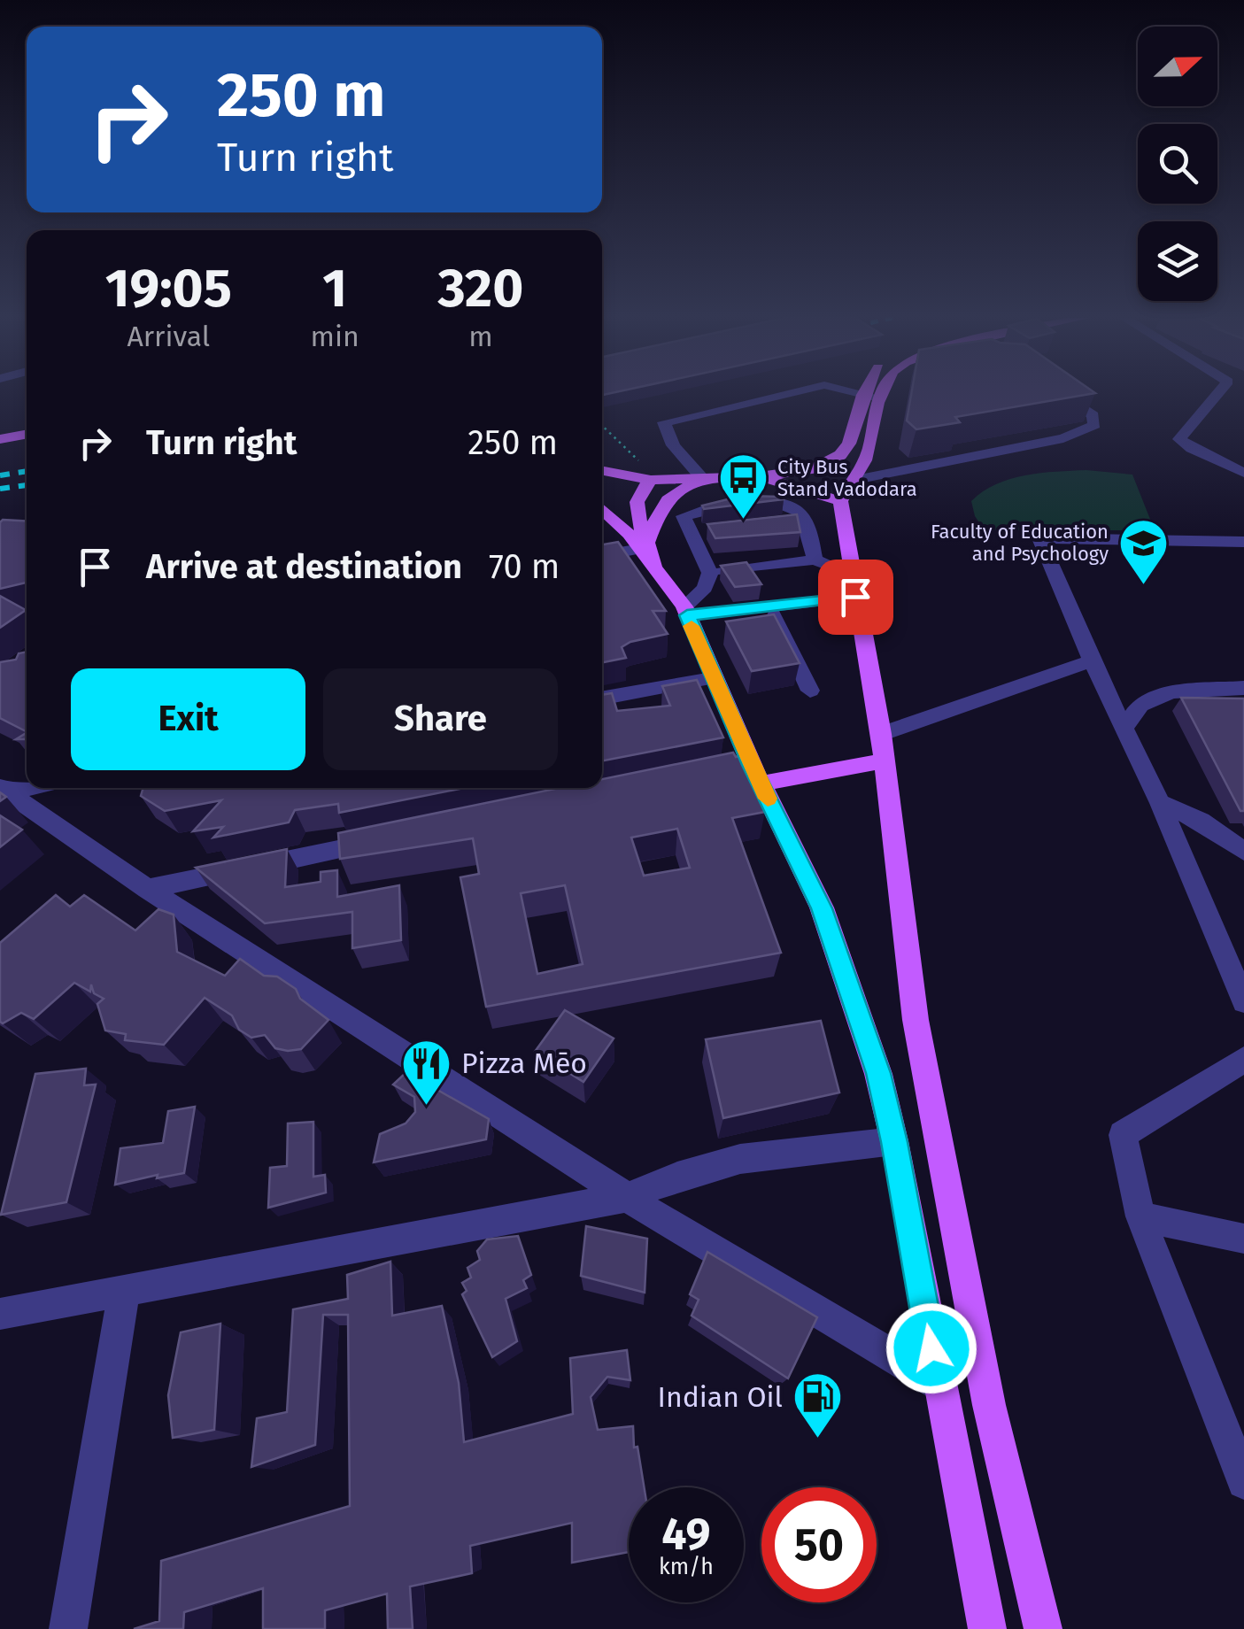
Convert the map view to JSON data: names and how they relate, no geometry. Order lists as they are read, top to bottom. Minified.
{"places":{"bus stop":["City Bus Stand Vadodara"],"school or university":["Faculty of Education and Psychology"],"restaurant":["Pizza Mēo"],"fuel station":["Indian Oil"]},"north":"right","page":{"turn":["250 m","Turn right"],"eta":["19:05","Arrival","1","min","320","m"],"list":[{"name":"Turn right","value":"250 m"},{"name":"Arrive at destination","value":"70 m"}],"buttons":["Exit","Share"],"speed":"49 km/h","limit":"50"}}
